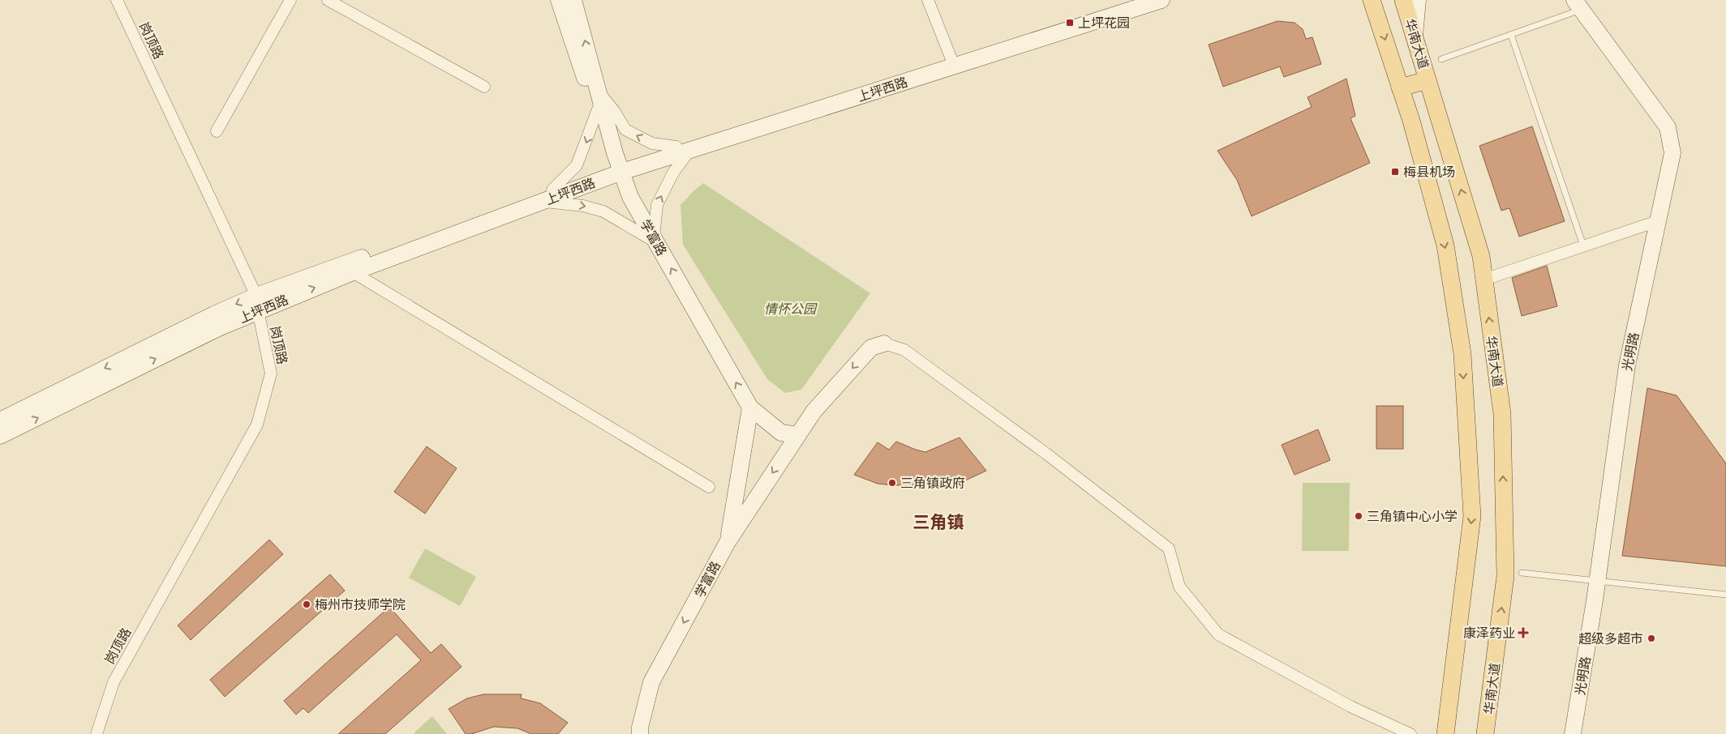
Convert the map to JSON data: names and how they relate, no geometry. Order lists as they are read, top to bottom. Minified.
{"streets":{"main road":["华南大道"],"street":["岗顶路","上坪西路","学富路","光明路"]},"crossings":[["岗顶路","上坪西路"],["上坪西路","学富路"]],"districts":["三角镇"],"parks":["情怀公园"],"places":{"transit":["上坪花园","梅县机场"],"other":["三角镇政府","三角镇中心小学","梅州市技师学院","超级多超市"],"health":["康泽药业"]}}
